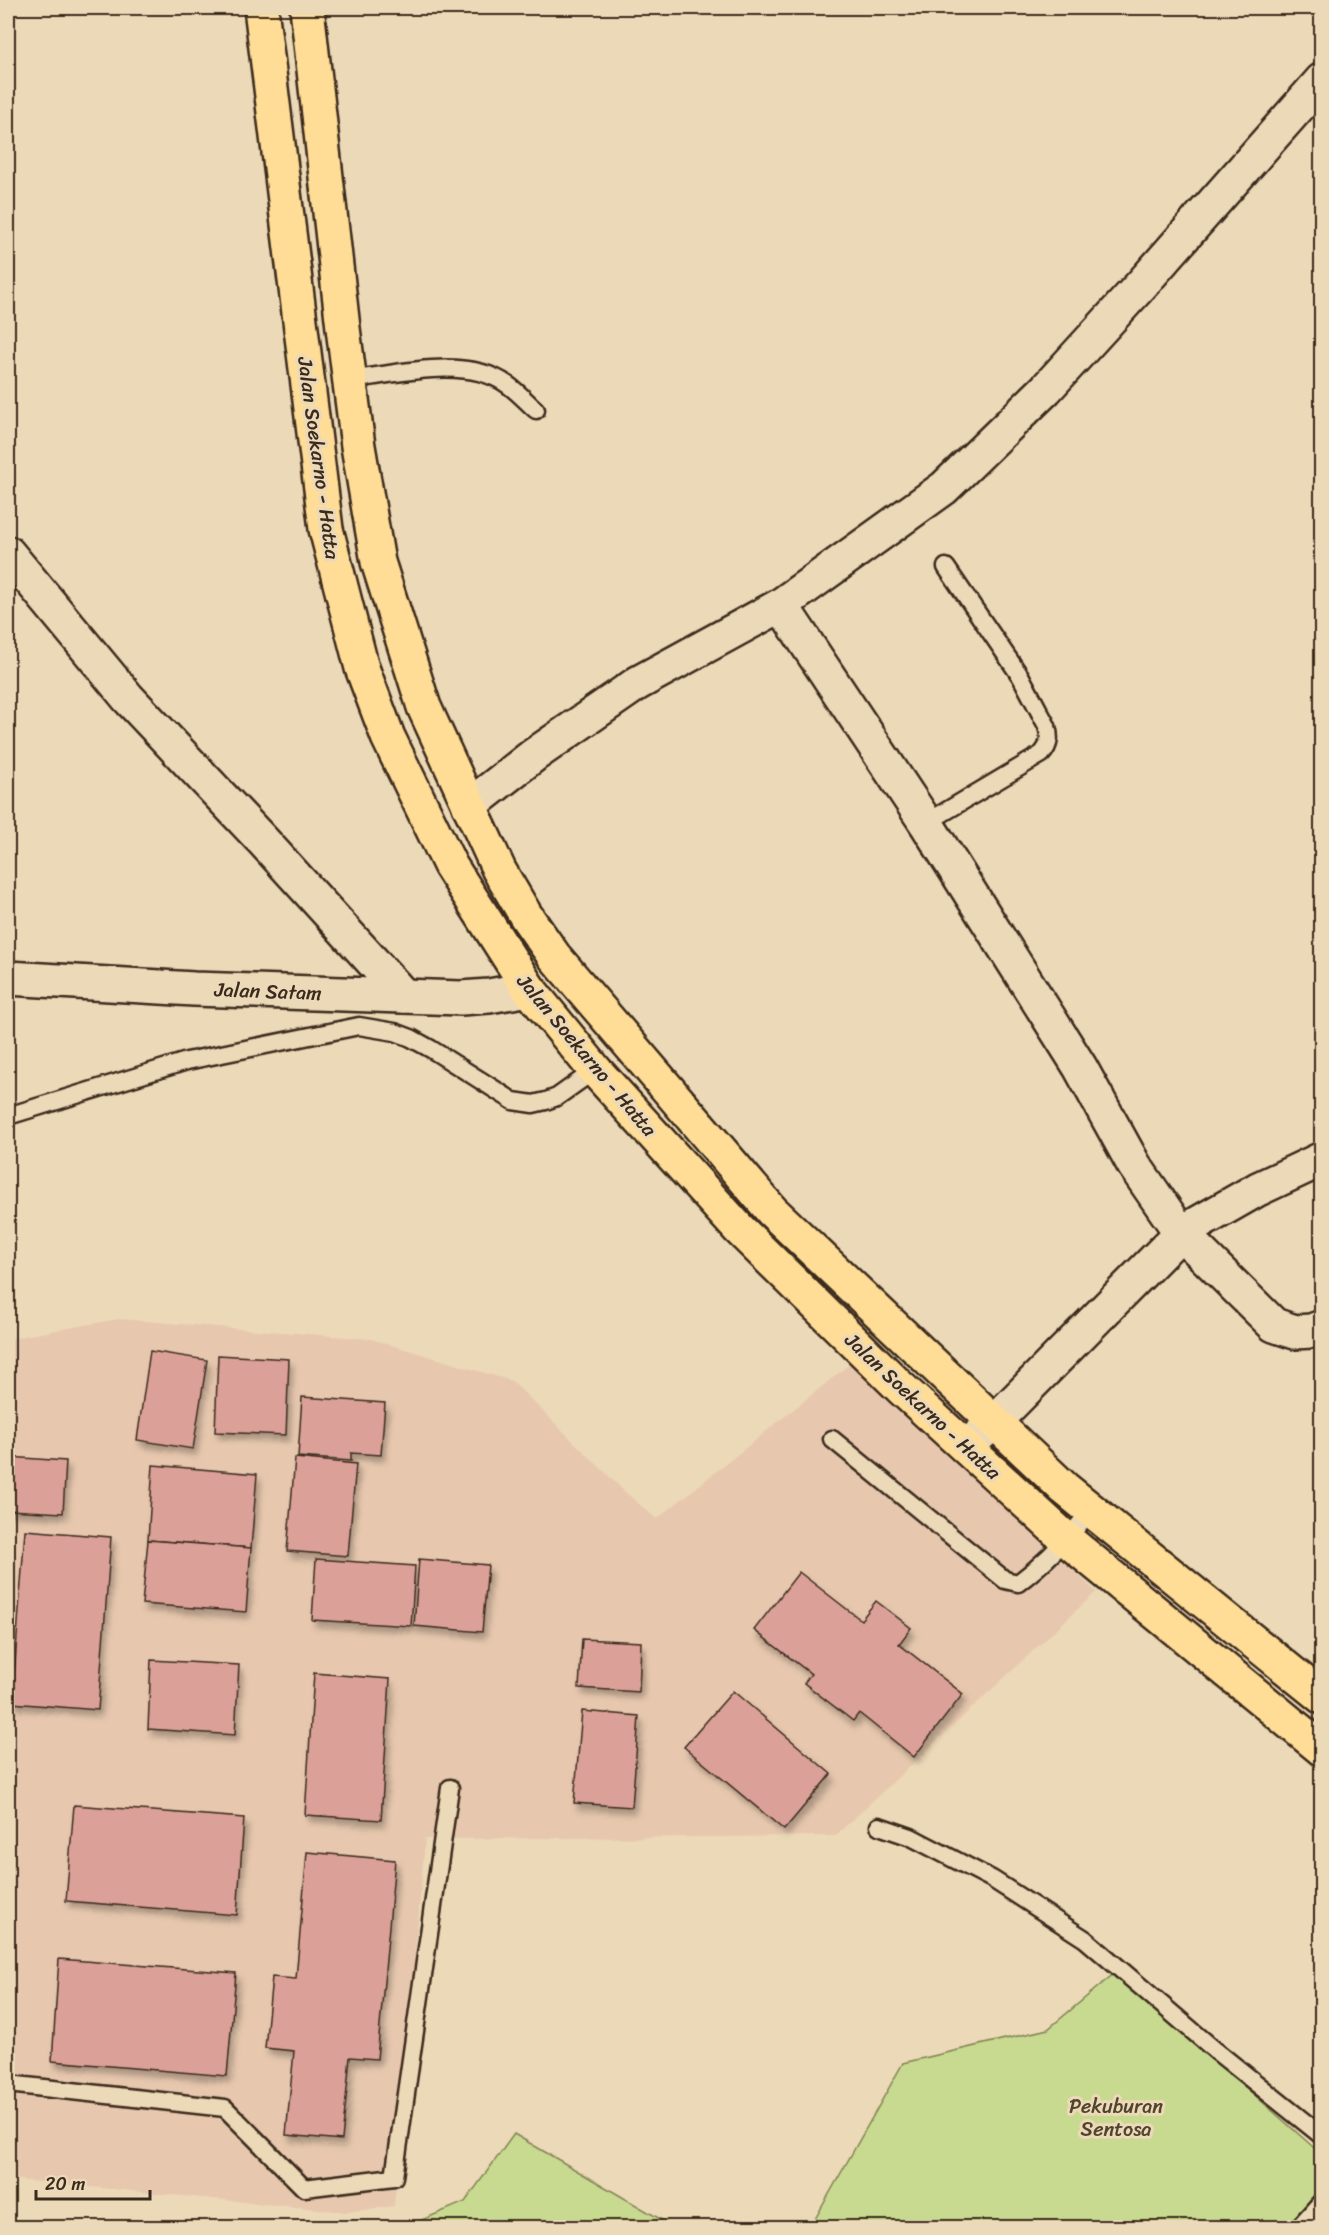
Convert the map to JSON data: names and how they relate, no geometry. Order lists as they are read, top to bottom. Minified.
{"streets":{"highway":["Jalan Soekarno - Hatta"],"street":["Jalan Satam"]},"crossings":[["Jalan Soekarno - Hatta","Jalan Satam"]],"parks":["Pekuburan Sentosa"],"scale_bar":"20 m"}
